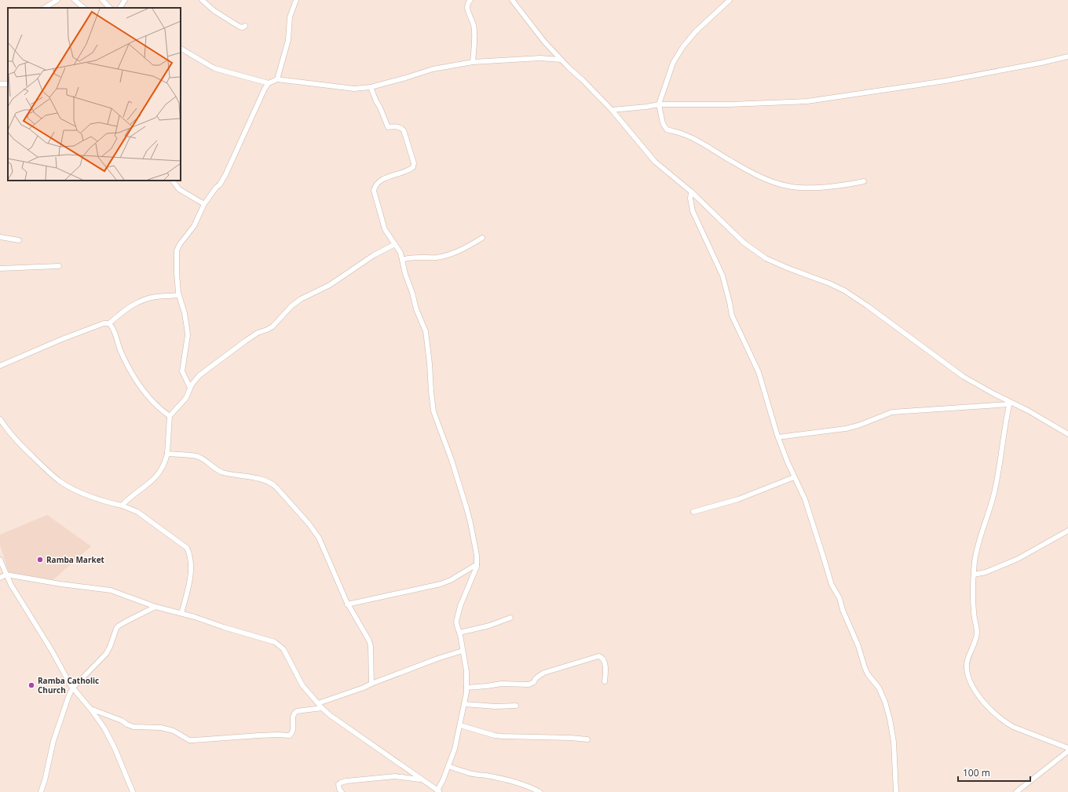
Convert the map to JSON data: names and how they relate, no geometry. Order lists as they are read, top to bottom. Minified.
{"places":["Ramba Market","Ramba Catholic Church"],"scale_bar":"100 m"}
